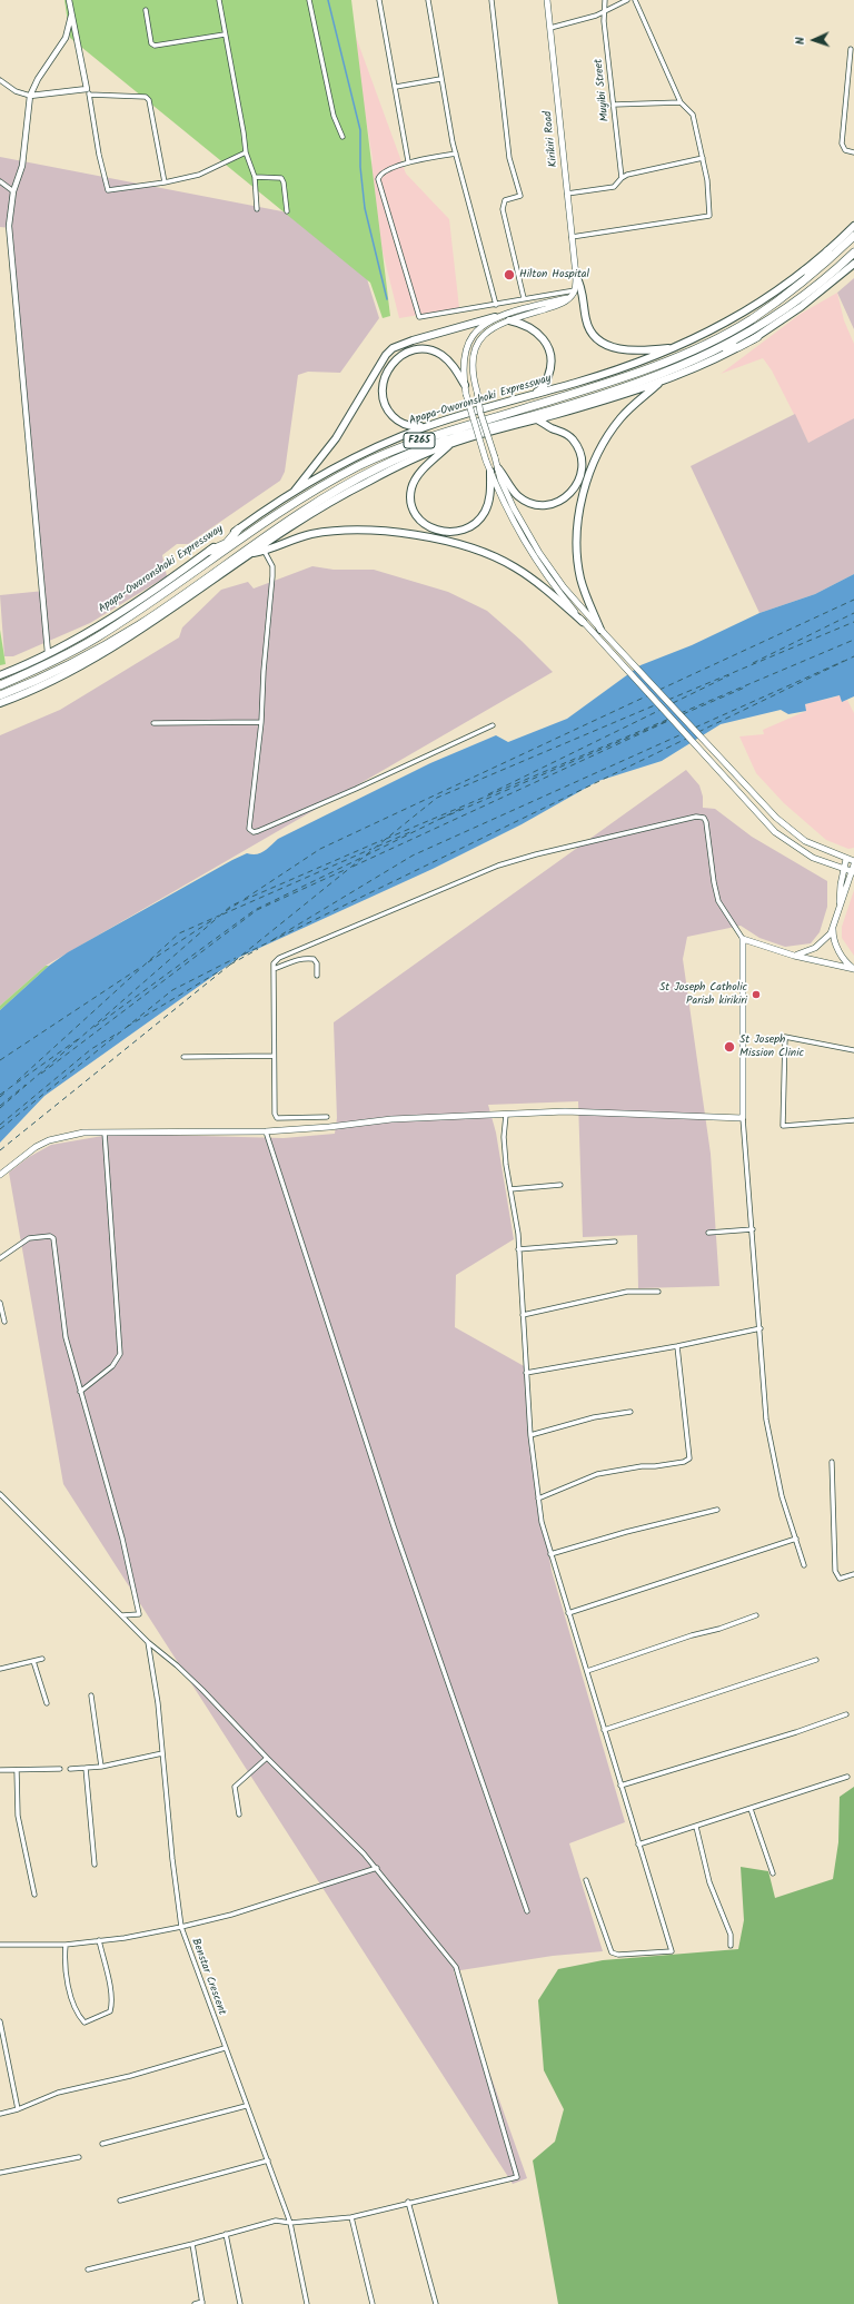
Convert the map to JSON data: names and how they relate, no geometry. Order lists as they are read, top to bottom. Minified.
{"streets":{"highway":["Apapa-Oworonshoki Expressway","F265"],"main road":["Kirikiri Road"],"street":["Muyibi Street","Benstar Crescent"]},"places":["Hilton Hospital","St Joseph Catholic Parish kirikiri","St Joseph Mission Clinic"],"north":"left"}
